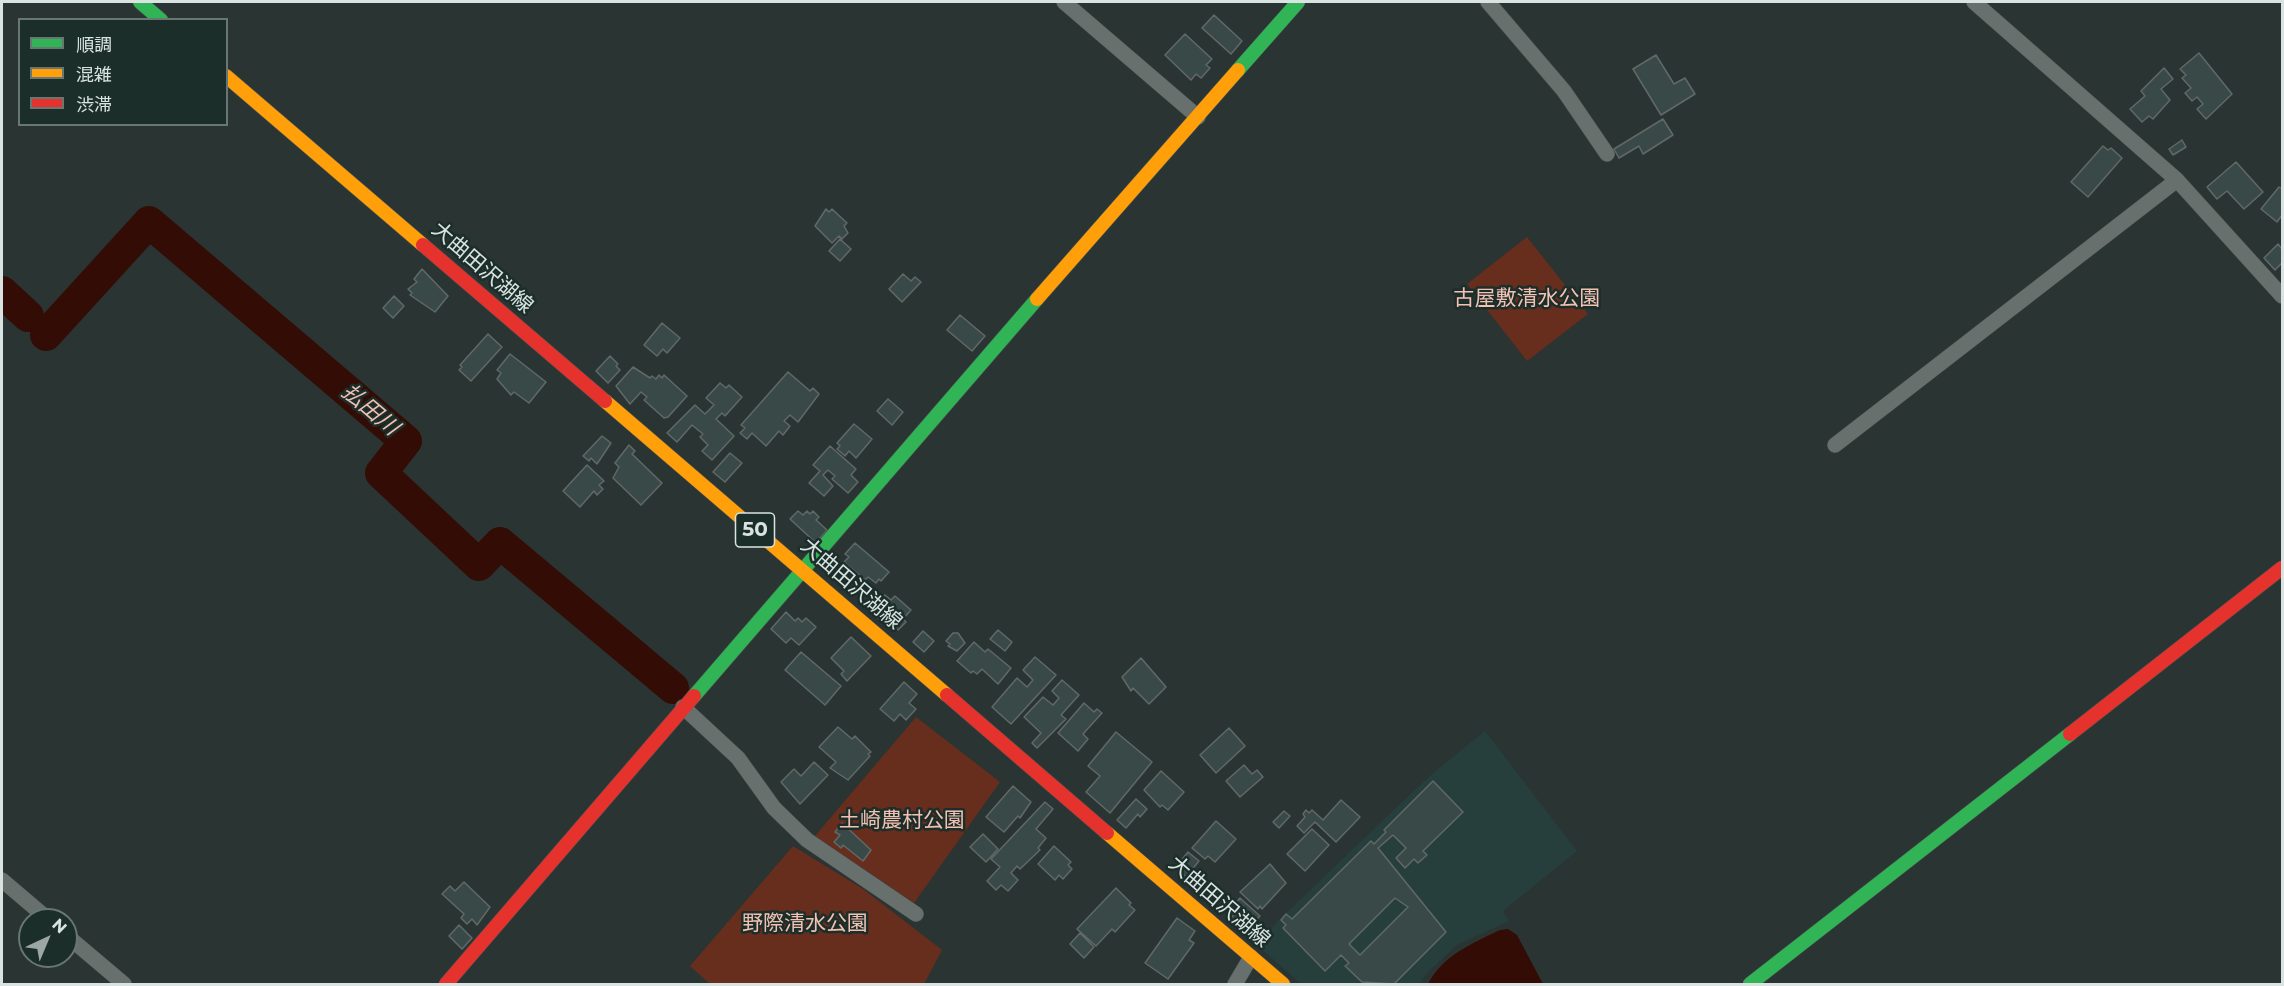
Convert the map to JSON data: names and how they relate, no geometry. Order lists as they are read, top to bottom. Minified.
{"streets":{"street":["大曲田沢湖線","50"]},"water":["払田川"],"parks":["古屋敷清水公園","土崎農村公園","野際清水公園"],"legend":["順調","混雑","渋滞"],"north":"top right"}
